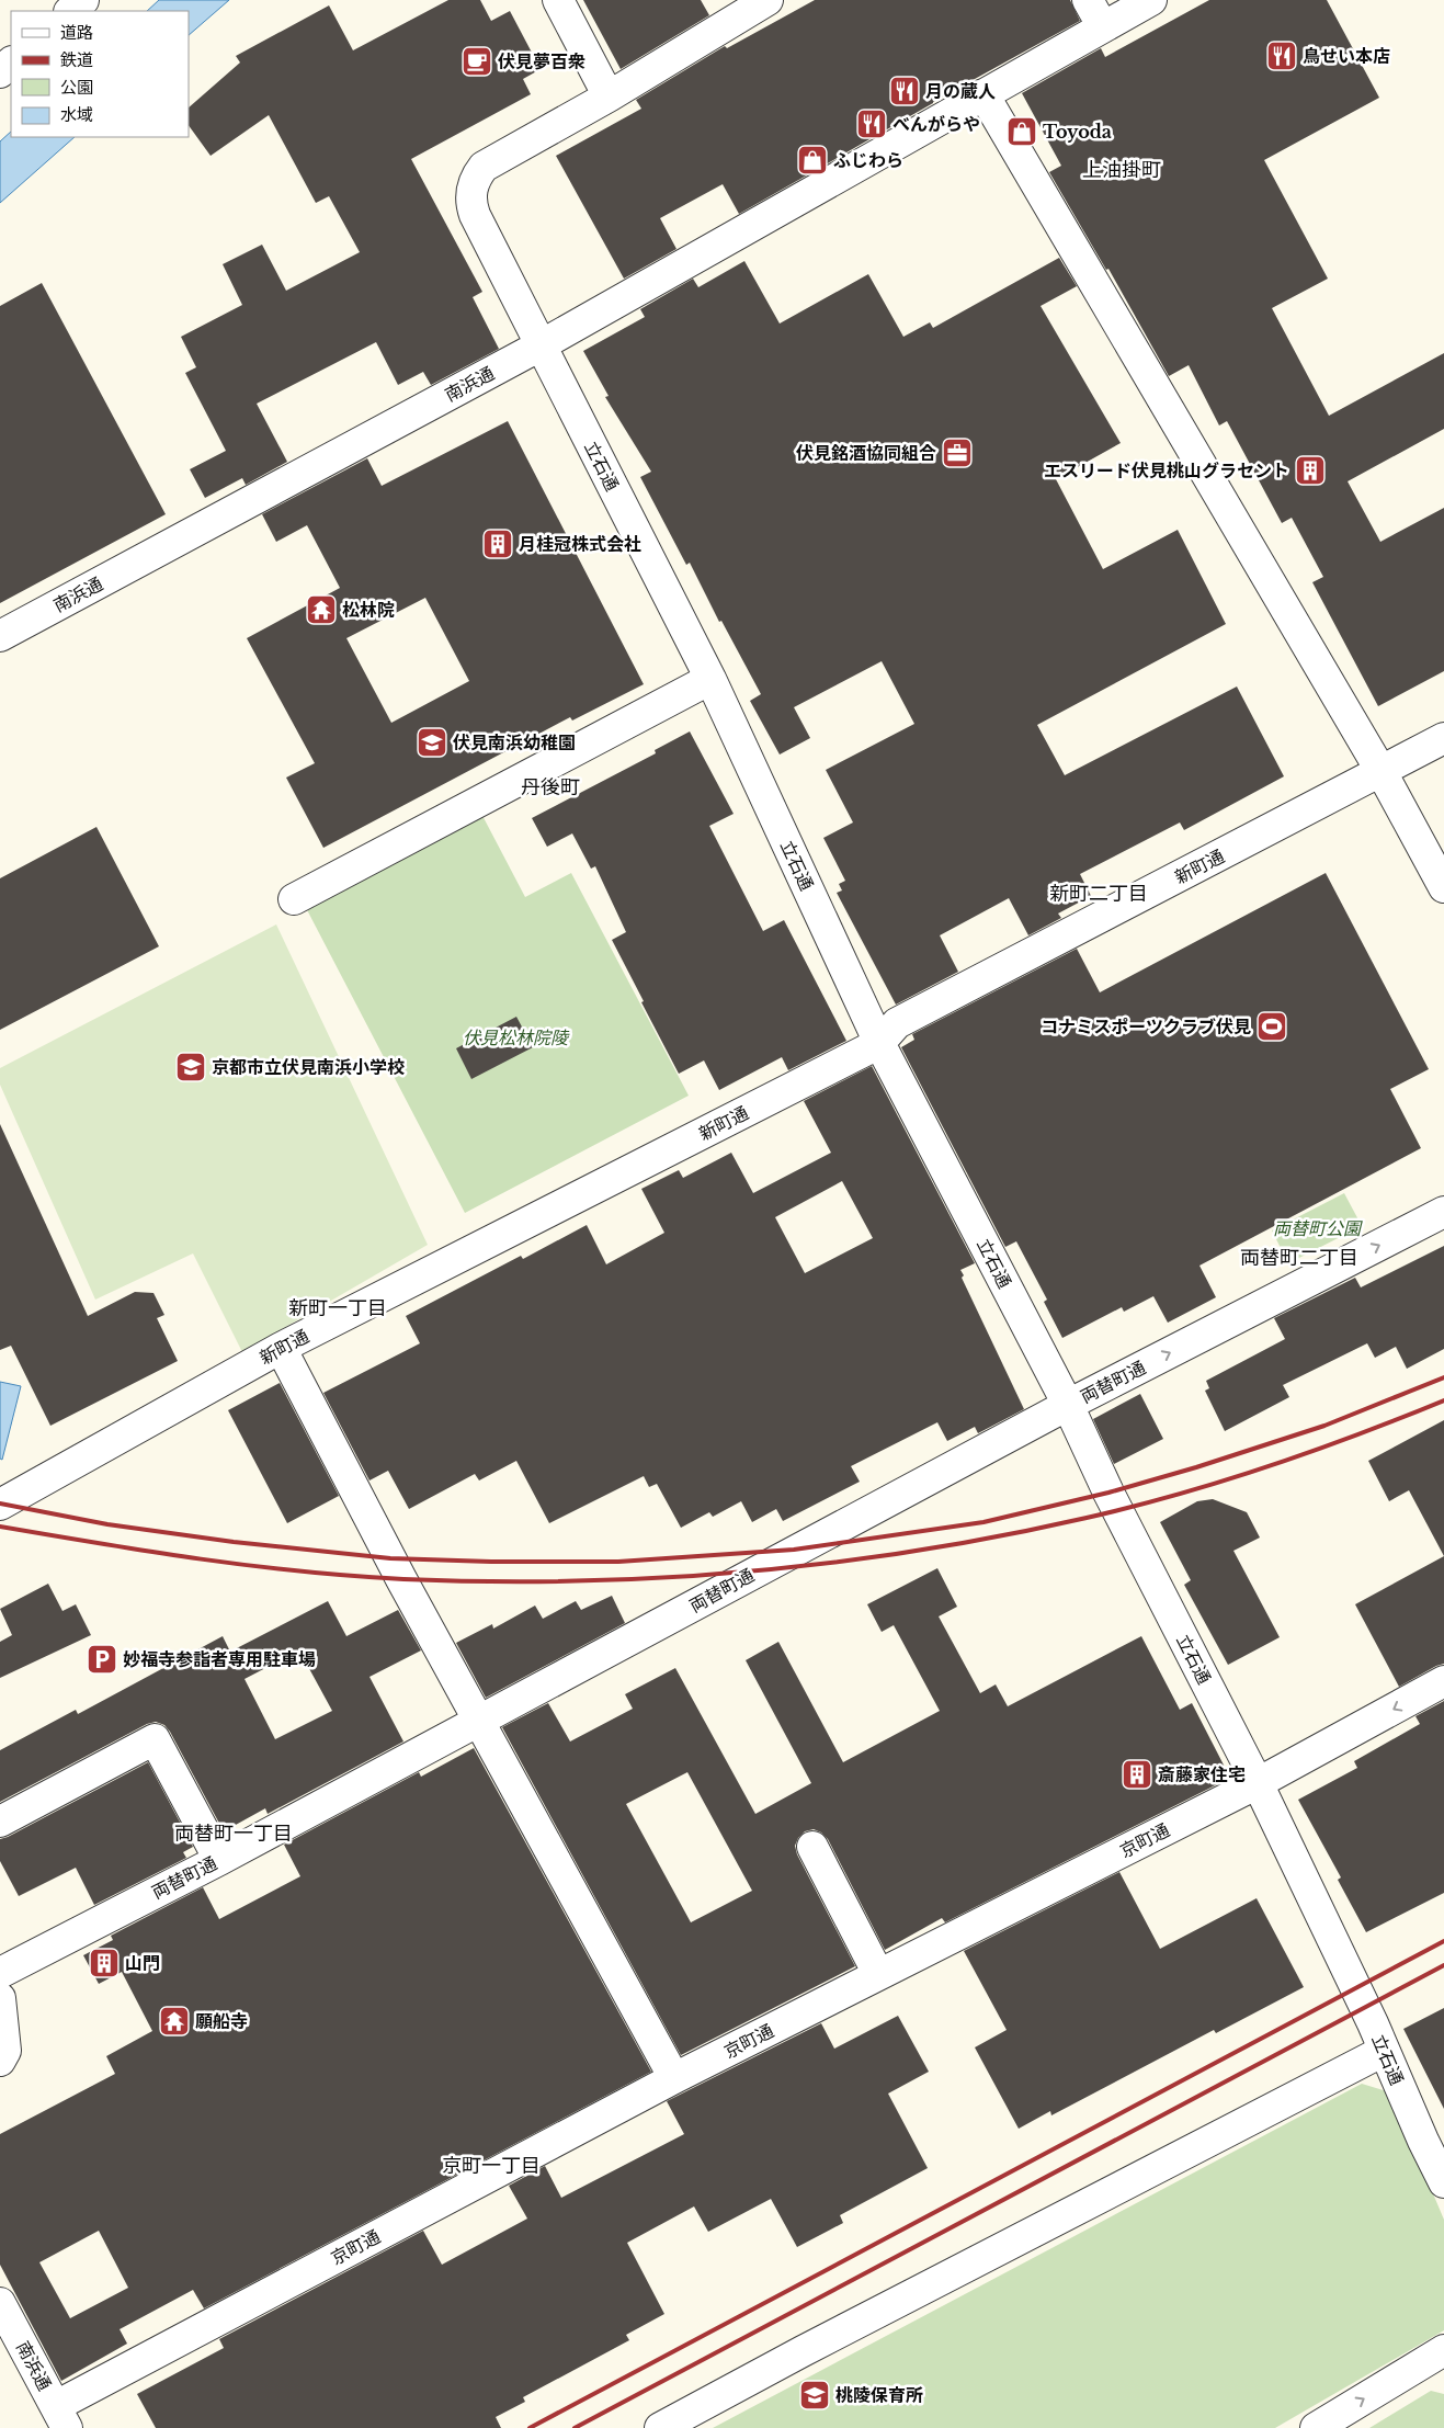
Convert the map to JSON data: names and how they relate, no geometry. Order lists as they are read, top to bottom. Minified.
{"streets":{"street":["南浜通","立石通","新町通","両替町通","京町通"]},"crossings":[["南浜通","立石通"],["南浜通","京町通"],["立石通","新町通"],["立石通","両替町通"],["立石通","京町通"]],"districts":["上油掛町","丹後町","新町二丁目","両替町二丁目","新町一丁目","両替町一丁目","京町一丁目"],"parks":["伏見松林院陵","両替町公園"],"places":{"restaurant":["鳥せい本店","月の蔵人","べんがらや"],"cafe":["伏見夢百衆"],"shop":["Toyoda","ふじわら"],"office":["伏見銘酒協同組合"],"building":["エスリード伏見桃山グラセント","月桂冠株式会社","斎藤家住宅","山門"],"temple":["松林院","願船寺"],"school or university":["伏見南浜幼稚園","京都市立伏見南浜小学校","桃陵保育所"],"sports":["コナミスポーツクラブ伏見"],"parking":["妙福寺参詣者専用駐車場"]},"legend":["道路","鉄道","公園","水域"]}
